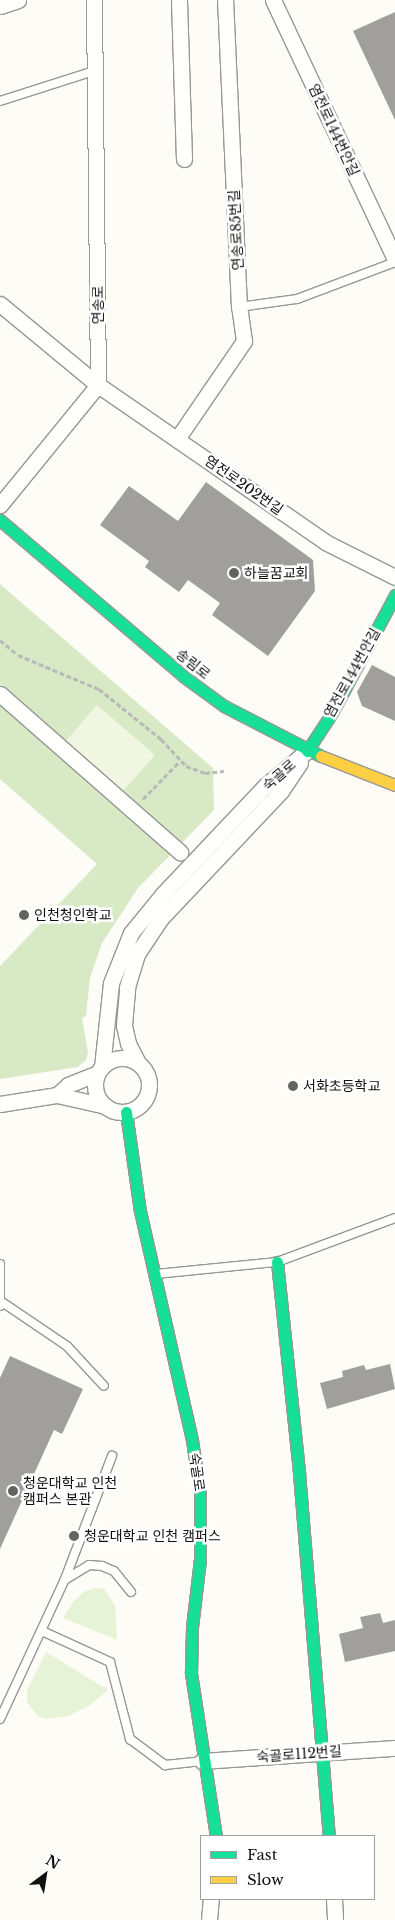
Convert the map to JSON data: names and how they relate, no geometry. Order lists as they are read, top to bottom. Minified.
{"streets":{"street":["염전로144번안길","연송로85번길","연송로","염전로202번길","송림로","숙골로","숙골로112번길"]},"crossings":[["염전로144번안길","연송로85번길"],["염전로144번안길","송림로"],["염전로144번안길","숙골로"],["연송로85번길","염전로202번길"],["연송로","염전로202번길"],["송림로","숙골로"],["숙골로","숙골로112번길"]],"places":["하늘꿈교회","인천청인학교","서화초등학교","청운대학교 인천 캠퍼스 본관","청운대학교 인천 캠퍼스"],"legend":["Fast","Slow"],"north":"top right"}
